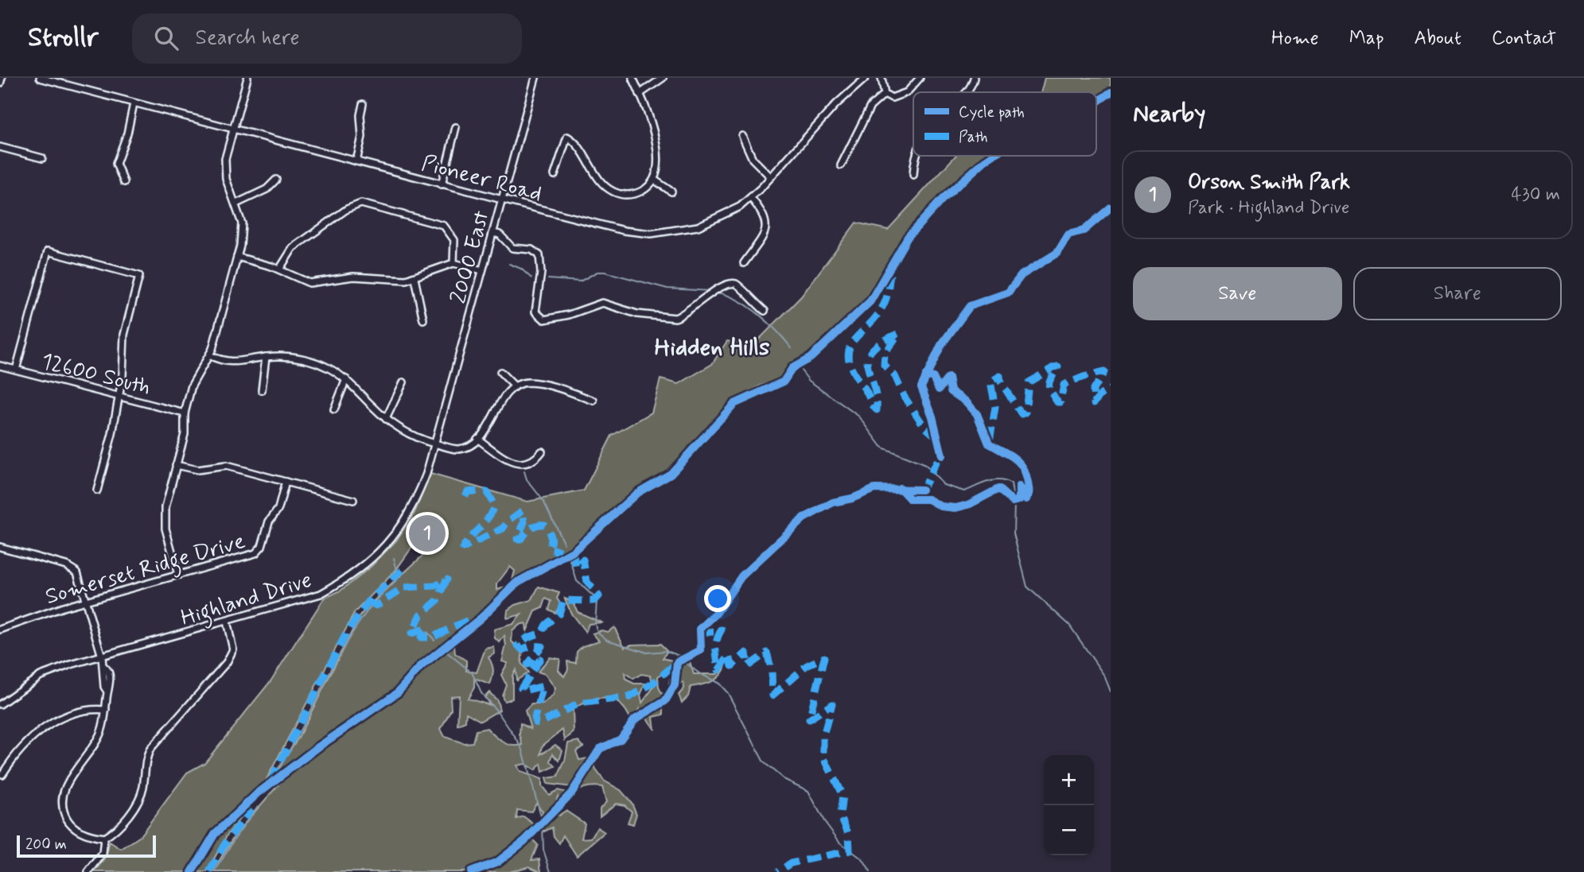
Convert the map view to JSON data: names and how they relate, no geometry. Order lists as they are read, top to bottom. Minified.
{"streets":{"street":["Pioneer Road","2000 East","12600 South","Somerset Ridge Drive","Highland Drive"]},"crossings":[["Pioneer Road","2000 East"],["2000 East","Highland Drive"]],"districts":["Hidden Hills"],"legend":["Cycle path","Path"],"scale_bar":"200 m","page":{"header":"Strollr","search":"Search here","nav":["Home","Map","About","Contact"],"heading":"Nearby","list":[{"mark":"1","name":"Orson Smith Park","note":"Park · Highland Drive","value":"430 m"}],"buttons":["Save","Share"],"pins":"1","map_buttons":["+","−"],"scale":"200 m"}}
